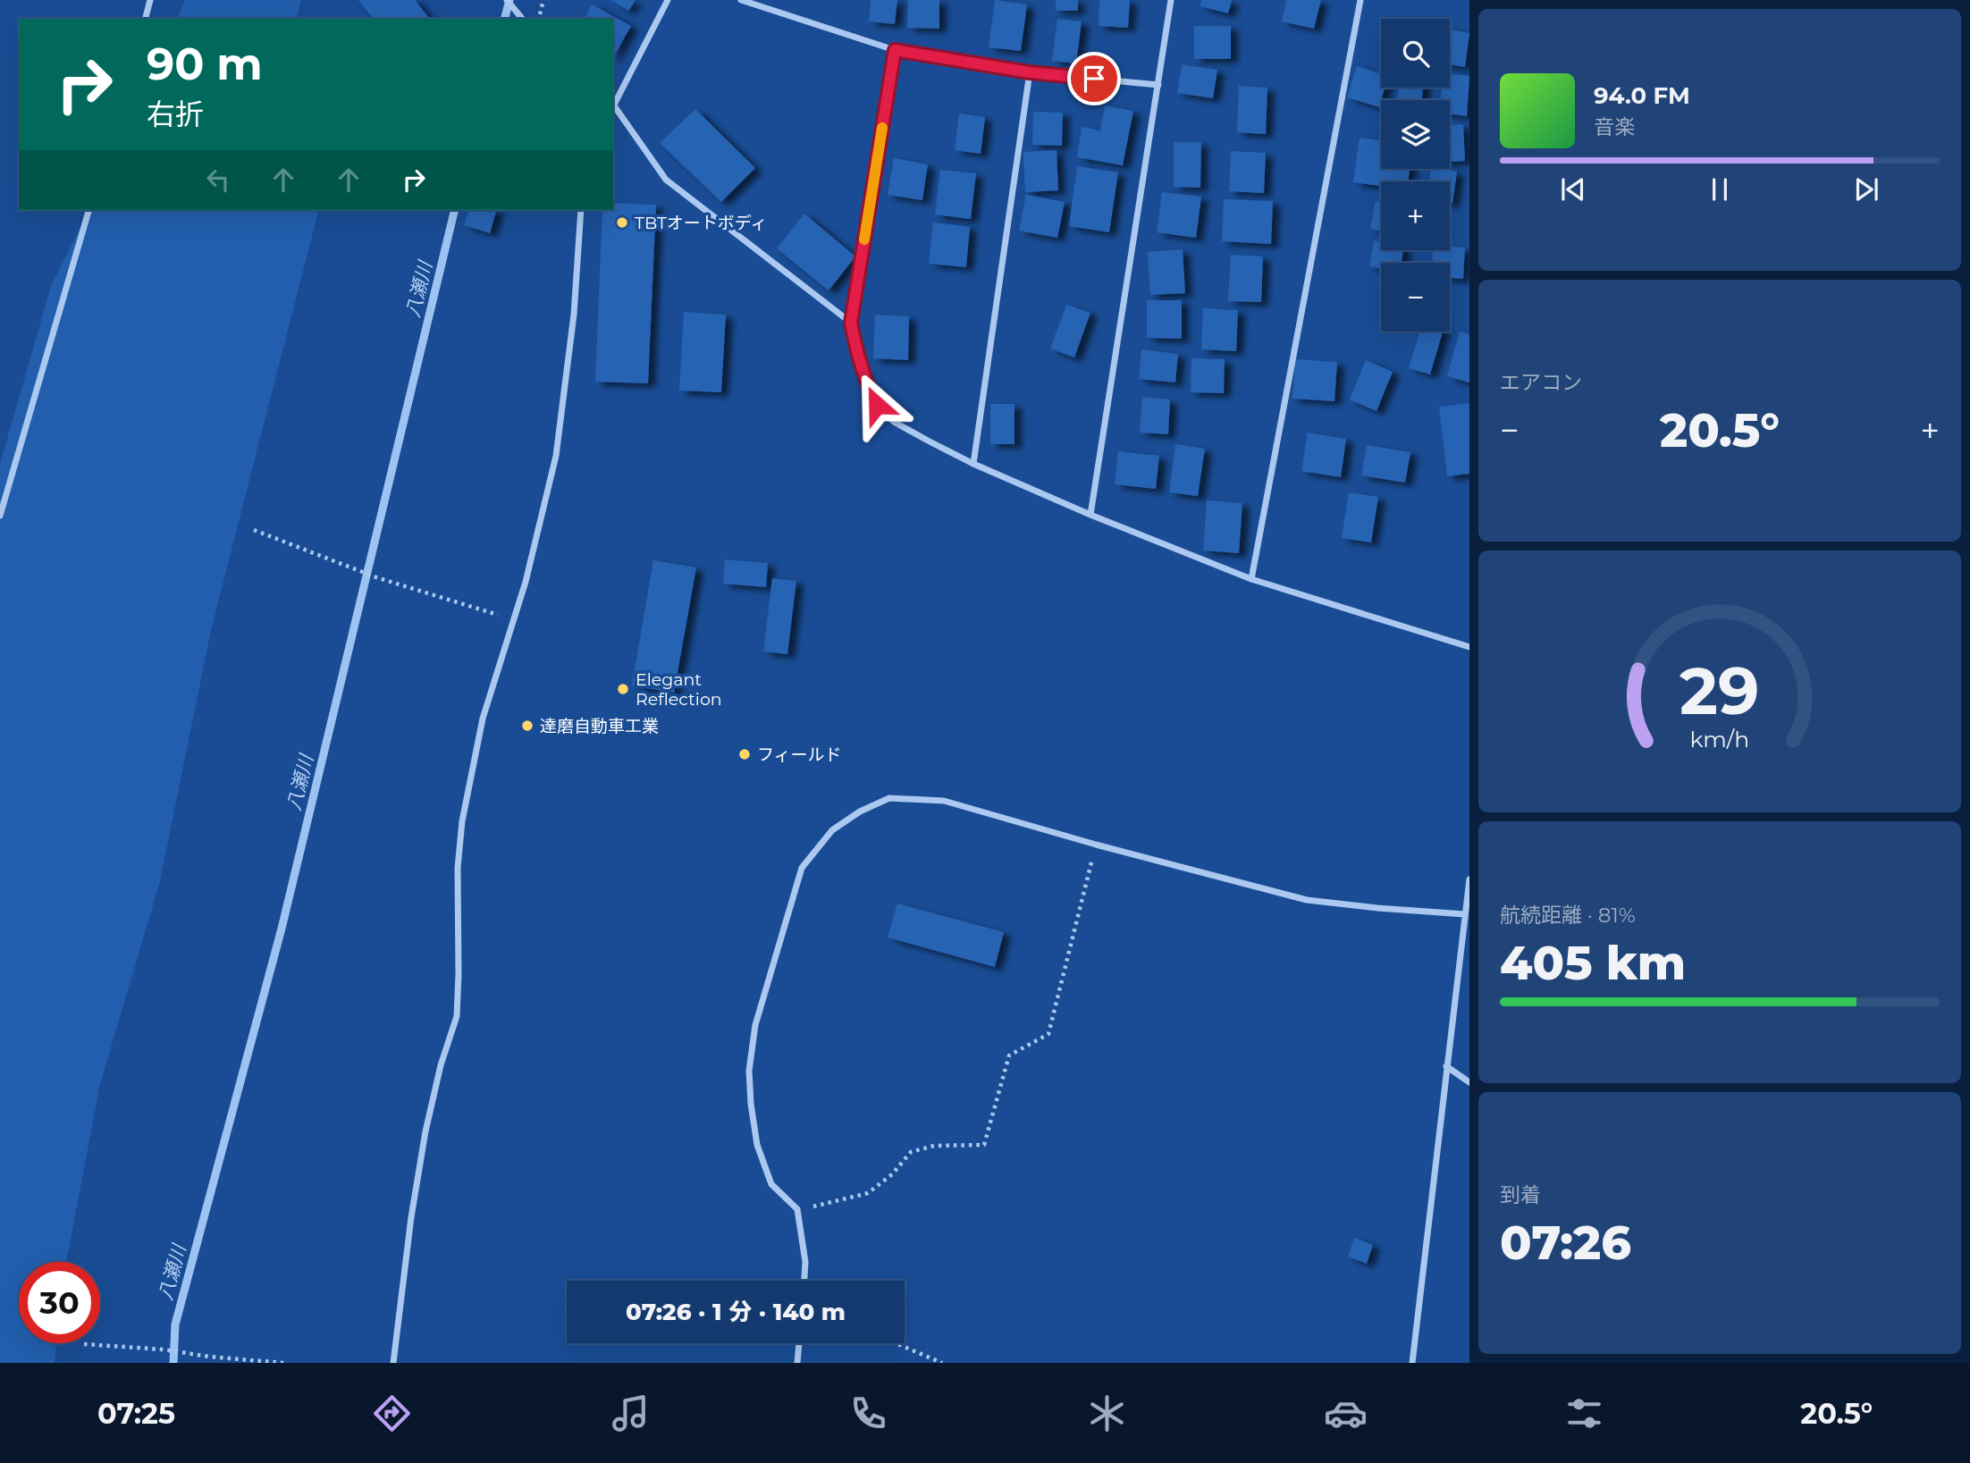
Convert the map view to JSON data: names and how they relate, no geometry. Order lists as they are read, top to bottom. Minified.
{"water":["八瀬川"],"places":["TBTオートボディ","Elegant Reflection","達磨自動車工業","フィールド"],"page":{"map_buttons":["+","−"],"turn":["90 m","右折"],"song":["94.0 FM","音楽"],"tile":["エアコン",["航続距離 · 81%","405 km"],["到着","07:26"]],"heat":["−","20.5°","+"],"limit":"30","trip":"07:26 · 1 分 · 140 m","tabs":["07:25","20.5°"],"gauge":["29","km/h"]}}
